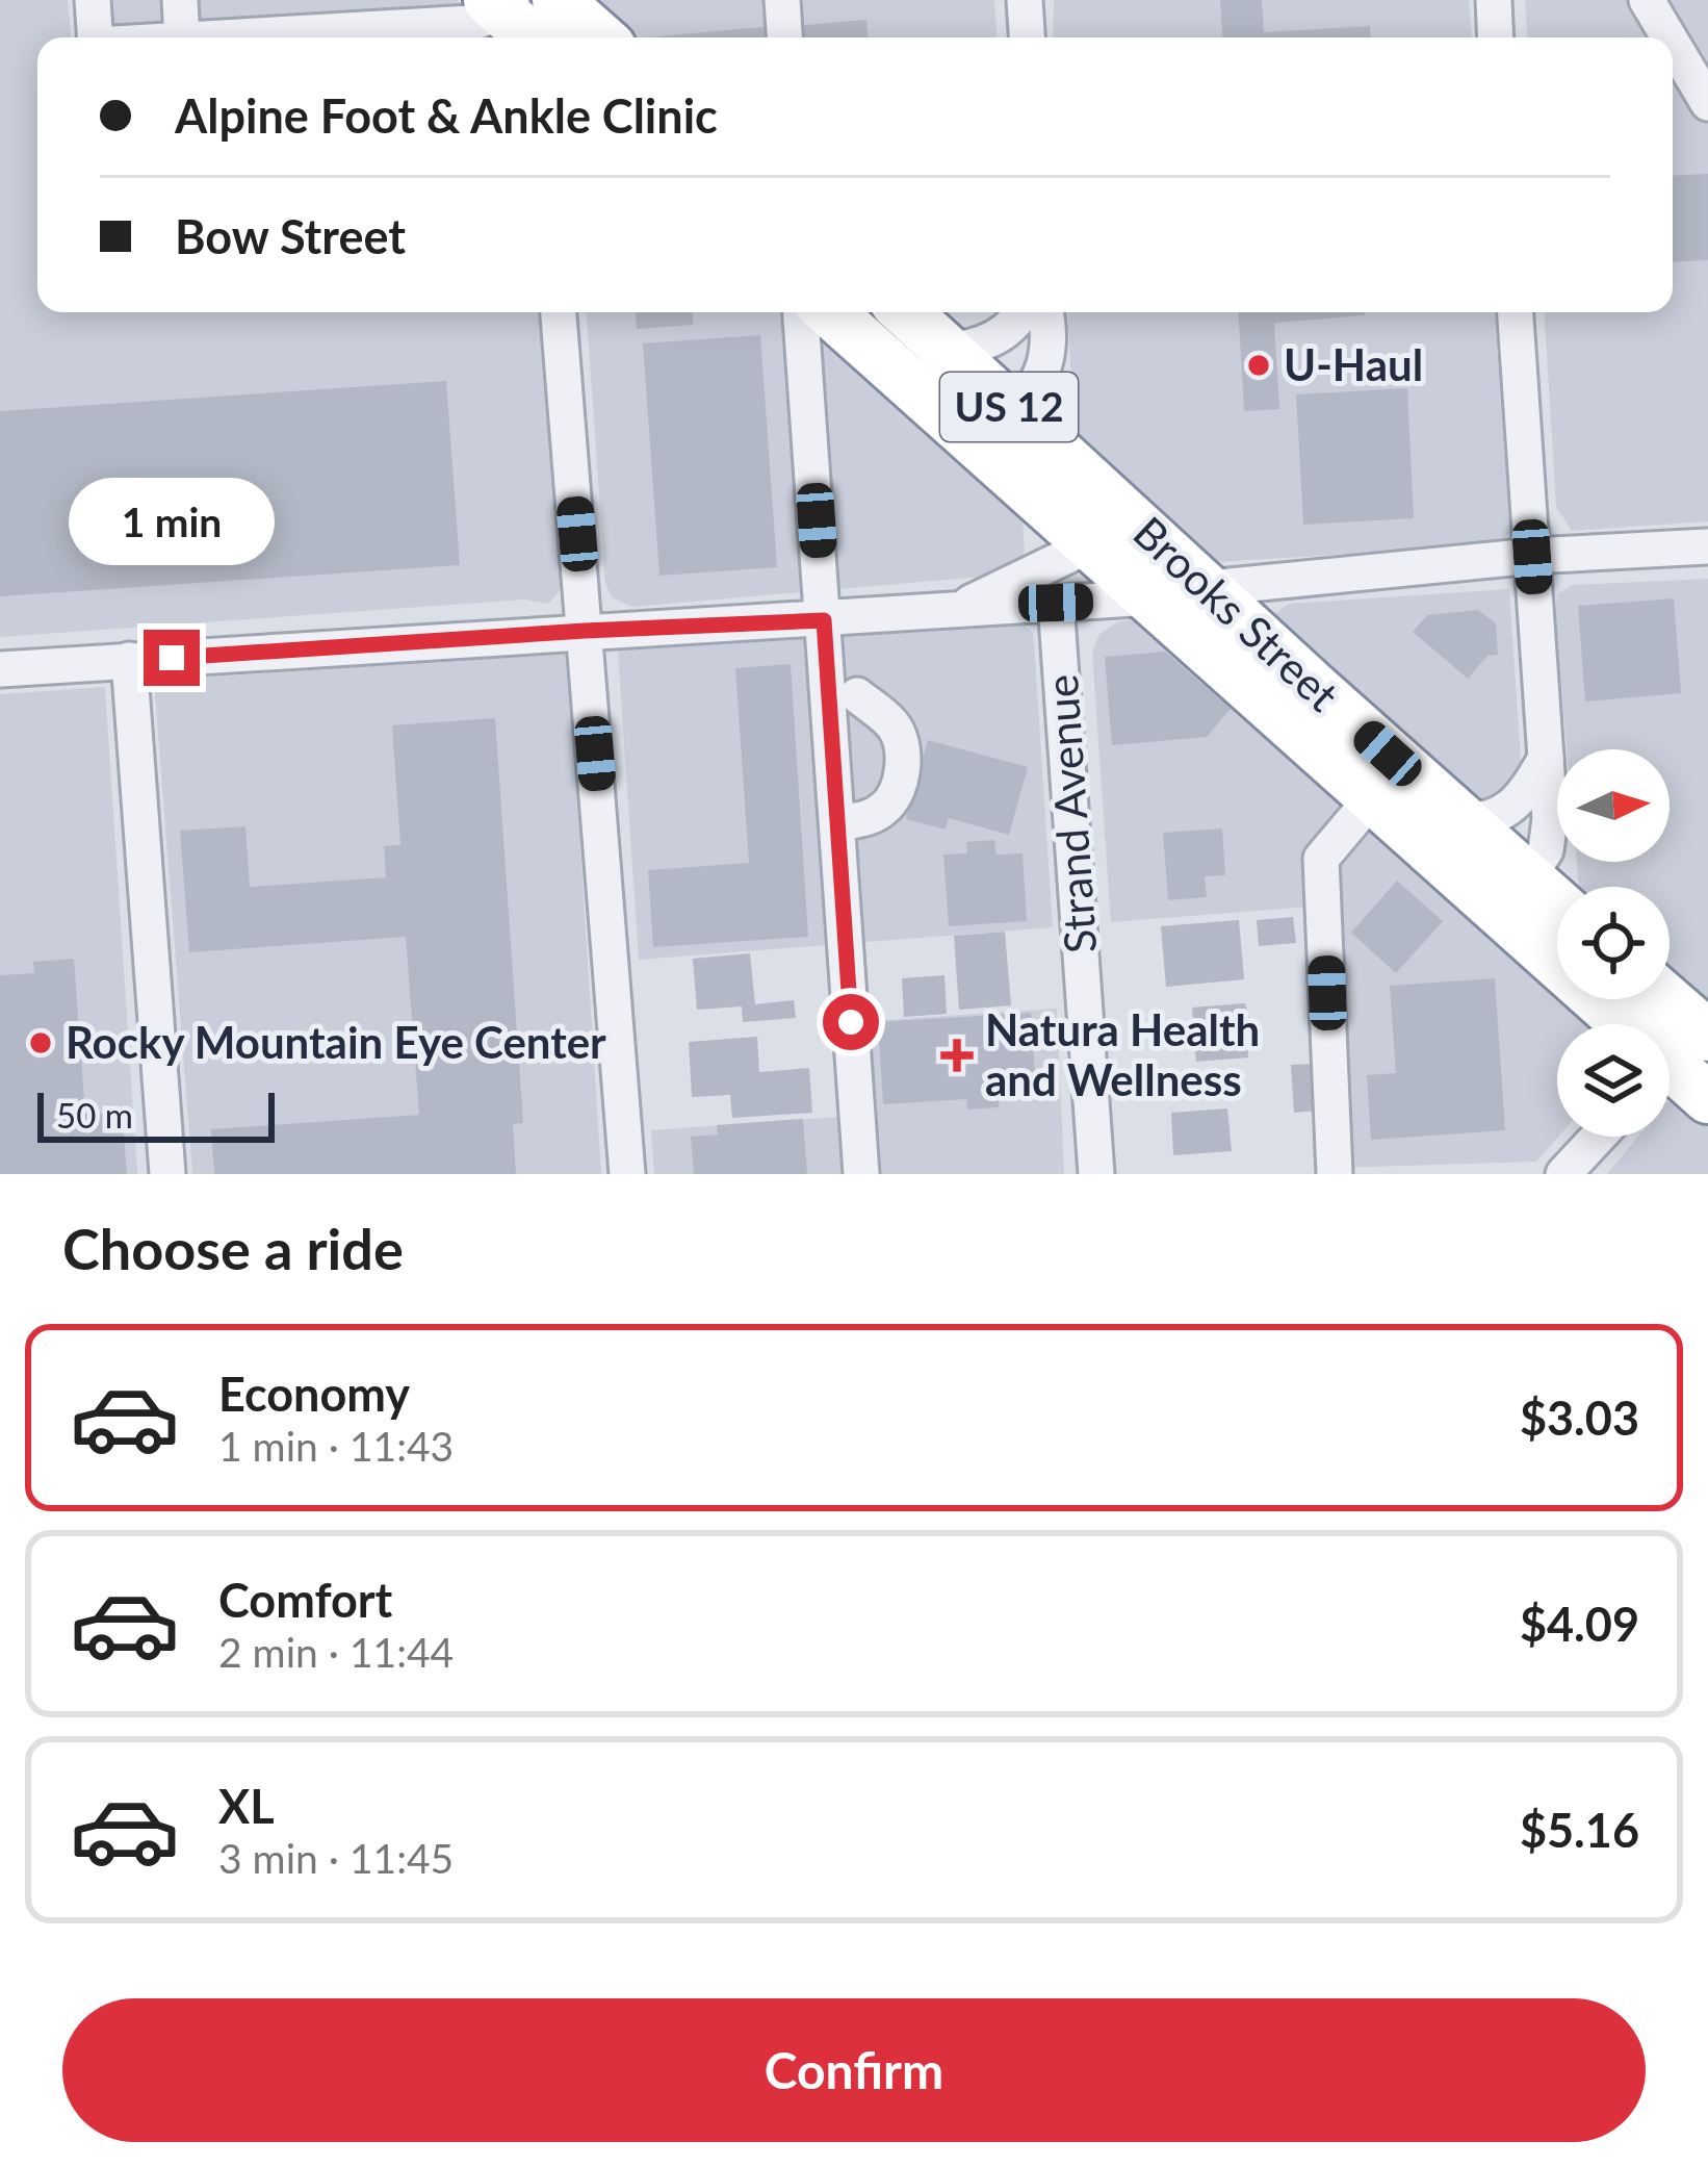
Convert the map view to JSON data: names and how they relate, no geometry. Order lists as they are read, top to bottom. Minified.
{"streets":{"highway":["US 12","Brooks Street"],"street":["Strand Avenue"]},"places":{"other":["U-Haul","Rocky Mountain Eye Center"],"health":["Natura Health and Wellness"]},"scale_bar":"50 m","north":"right","page":{"banner":["Alpine Foot & Ankle Clinic","Bow Street"],"bubble":"1 min","scale":"50 m","heading":"Choose a ride","list":[{"name":"Economy","note":"1 min · 11:43","value":"$3.03"},{"name":"Comfort","note":"2 min · 11:44","value":"$4.09"},{"name":"XL","note":"3 min · 11:45","value":"$5.16"}],"buttons":"Confirm"}}
